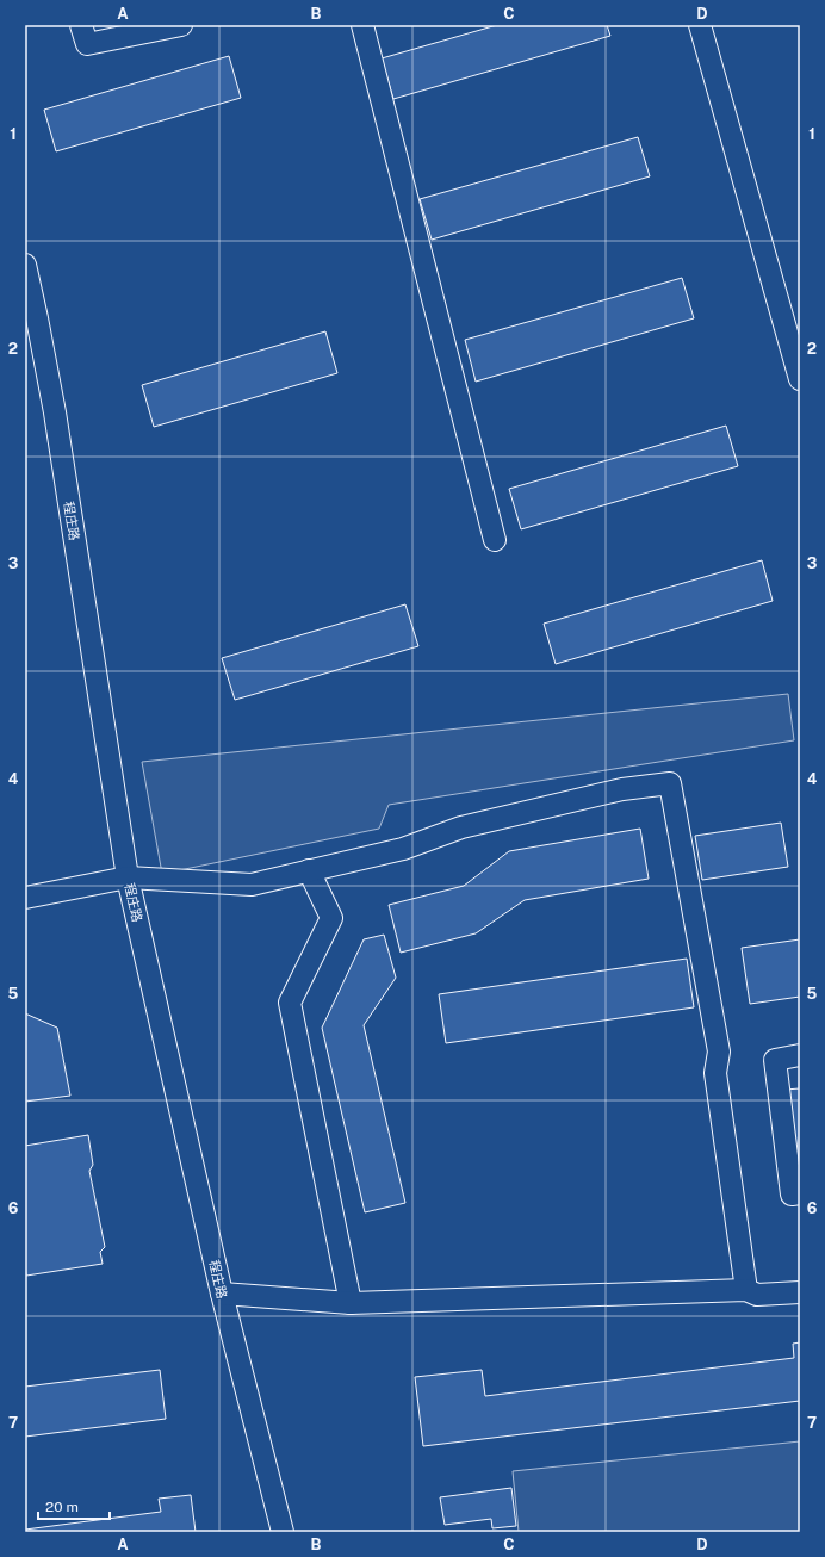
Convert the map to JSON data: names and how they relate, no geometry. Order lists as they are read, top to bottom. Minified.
{"streets":{"street":["程庄路"]},"scale_bar":"20 m","grid":{"columns":["A","B","C","D"],"rows":["1","2","3","4","5","6","7"]}}
